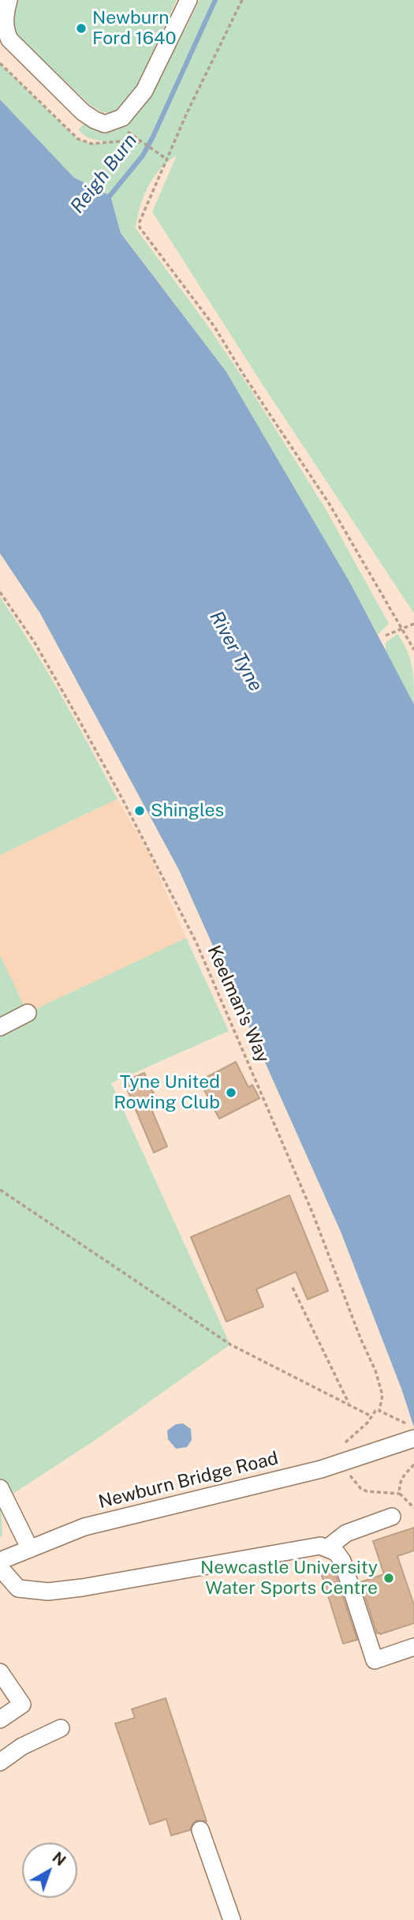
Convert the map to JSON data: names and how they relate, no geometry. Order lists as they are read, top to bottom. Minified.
{"streets":{"street":["Newburn Bridge Road"],"path":["Keelman's Way"]},"water":["Reigh Burn","River Tyne"],"places":["Newburn Ford 1640","Shingles","Tyne United Rowing Club","Newcastle University Water Sports Centre"],"north":"top right"}
